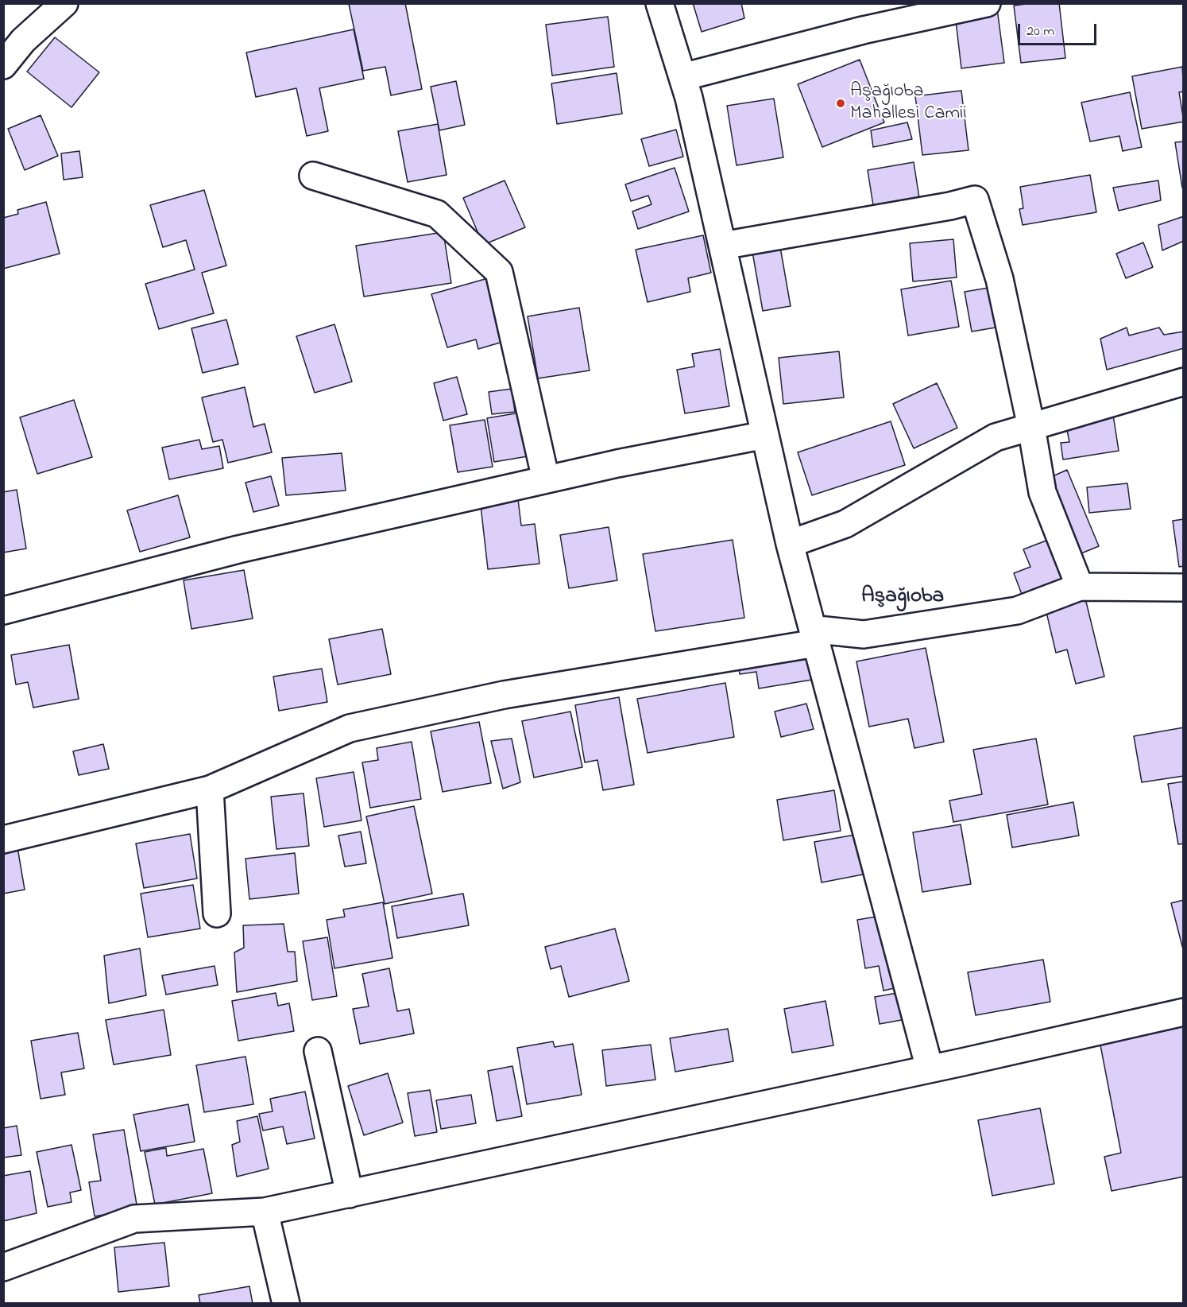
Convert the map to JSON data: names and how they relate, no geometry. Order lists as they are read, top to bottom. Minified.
{"districts":["Aşağıoba"],"places":["Aşağıoba Mahallesi Camii"],"scale_bar":"20 m"}
